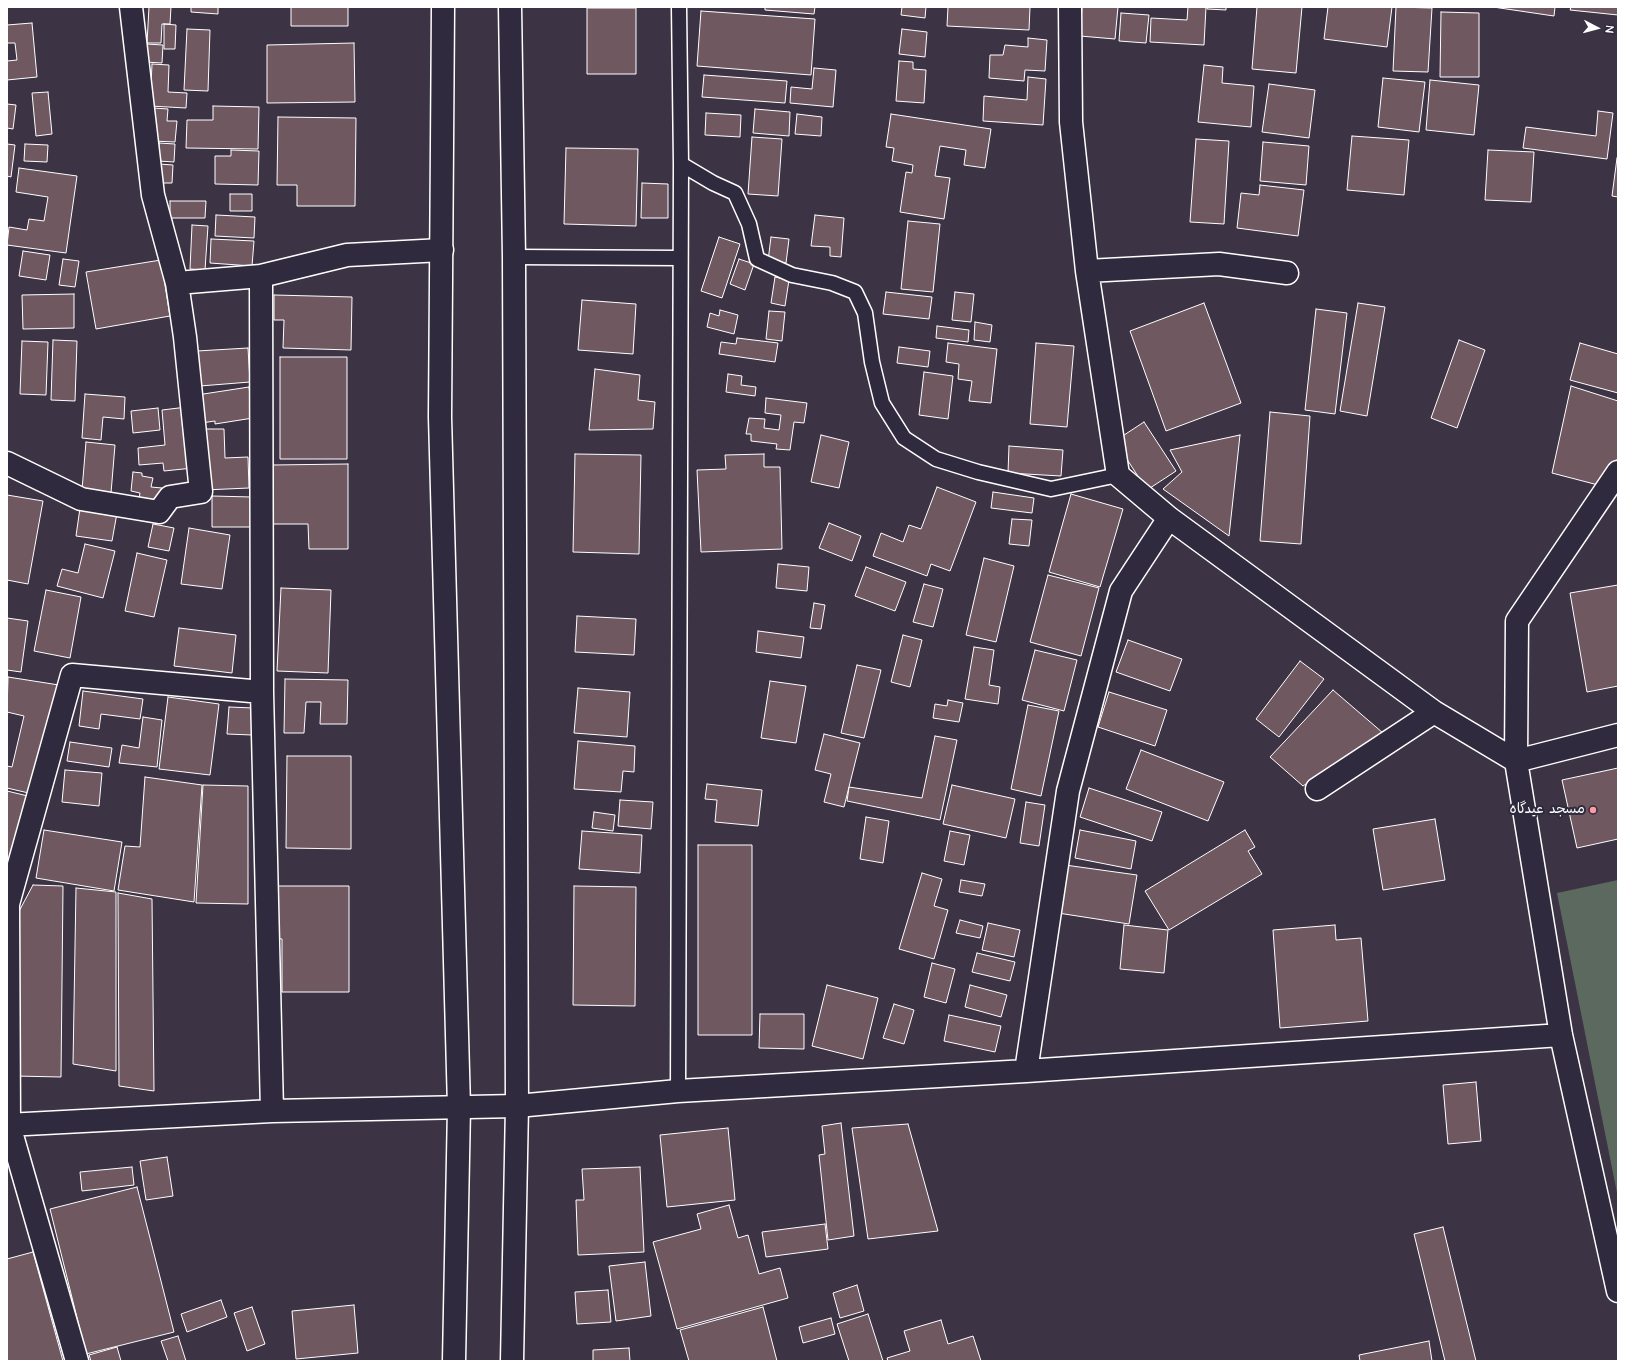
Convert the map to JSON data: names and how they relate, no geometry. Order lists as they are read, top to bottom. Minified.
{"places":["مسجد عیدگاه"],"north":"right"}
